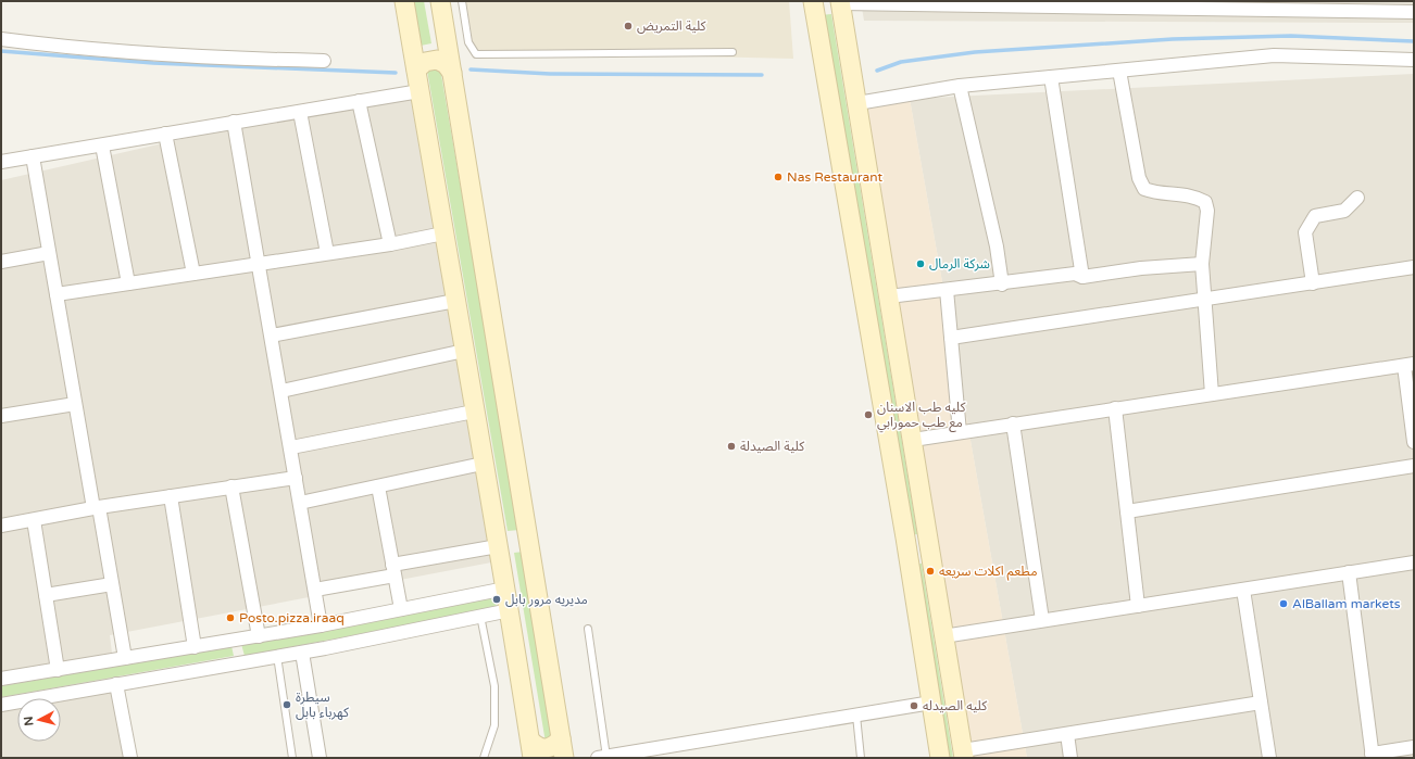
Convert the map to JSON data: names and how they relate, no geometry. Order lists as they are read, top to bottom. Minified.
{"places":["كلية التمريض","Nas Restaurant","شركة الرمال","كليه طب الاسنان مع طب حمورابي","كلية الصيدلة","مطعم اكلات سريعه","مديريه مرور بابل","AlBallam markets","Posto.pizza.iraaq","سيطرة كهرباء بابل","كليه الصيدله"],"north":"left"}
